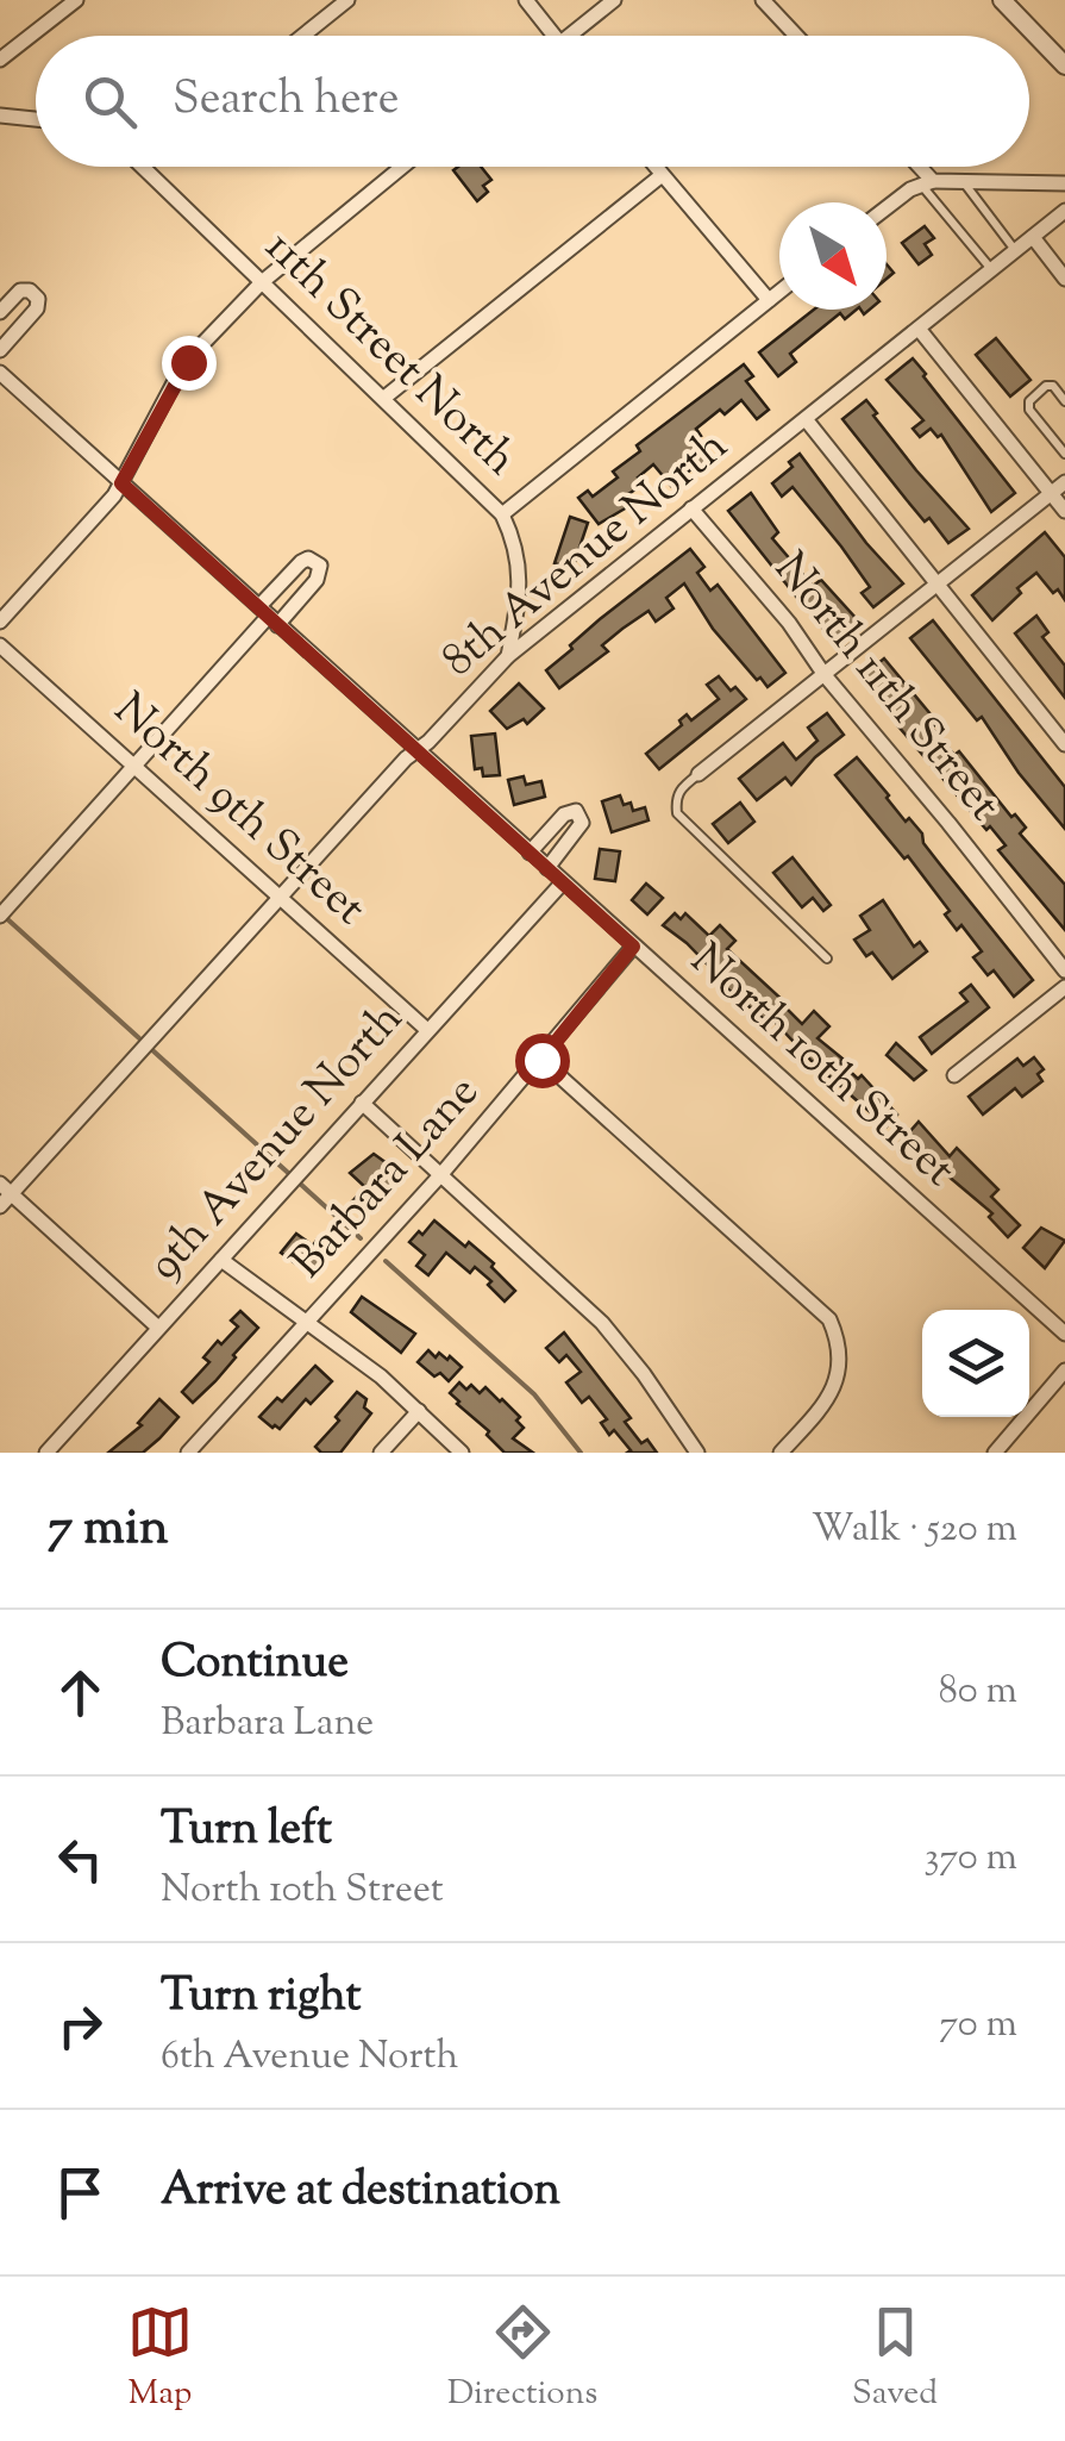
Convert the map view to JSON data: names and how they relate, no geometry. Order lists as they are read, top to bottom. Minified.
{"streets":{"street":["11th Street North","8th Avenue North","North 11th Street","North 9th Street","North 10th Street","9th Avenue North","Barbara Lane"]},"crossings":[["11th Street North","8th Avenue North"],["8th Avenue North","North 11th Street"],["8th Avenue North","North 9th Street"],["8th Avenue North","North 10th Street"],["North 9th Street","9th Avenue North"],["North 10th Street","9th Avenue North"],["North 10th Street","Barbara Lane"]],"north":"bottom right","page":{"search":"Search here","heading":["7 min","Walk · 520 m"],"list":[["Continue","Barbara Lane","80 m"],["Turn left","North 10th Street","370 m"],["Turn right","6th Avenue North","70 m"],"Arrive at destination"],"nav":["Map","Directions","Saved"]}}
